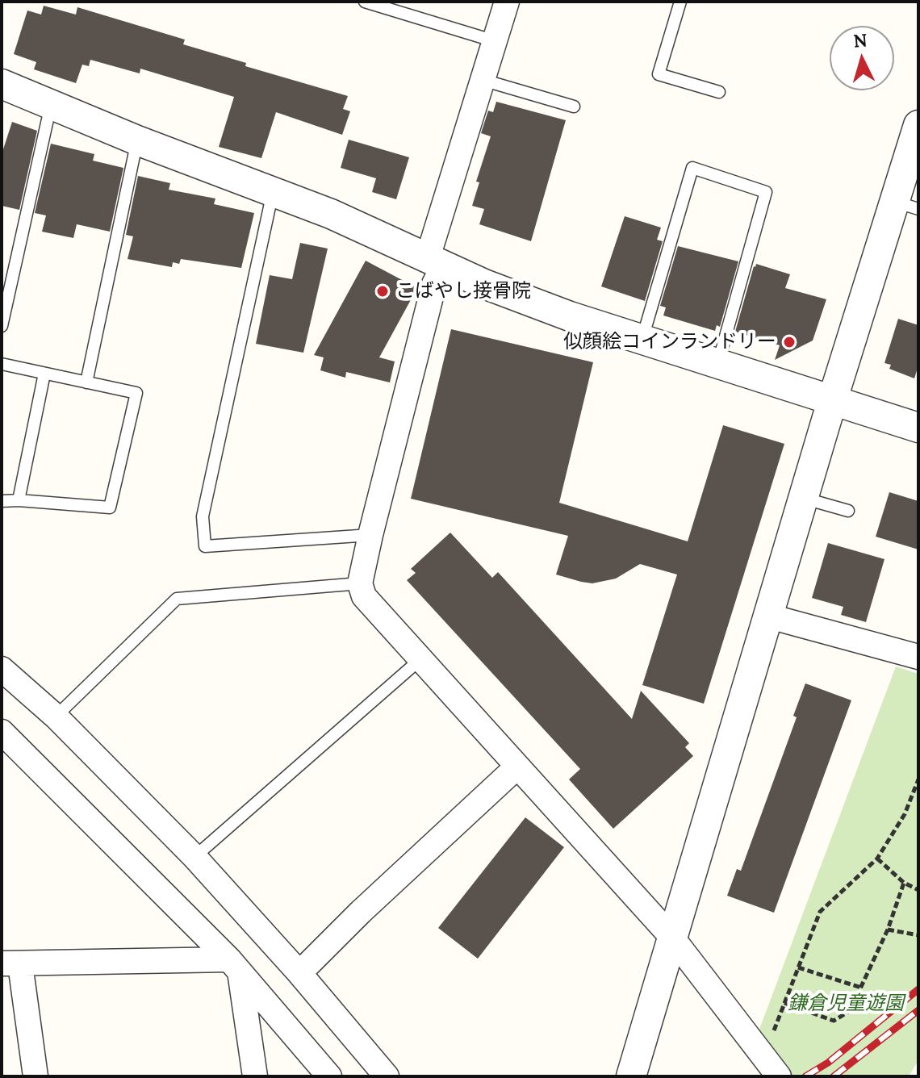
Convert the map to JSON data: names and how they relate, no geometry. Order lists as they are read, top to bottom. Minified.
{"parks":["鎌倉児童遊園"],"places":["こばやし接骨院","似顔絵コインランドリー"],"north":"top"}
